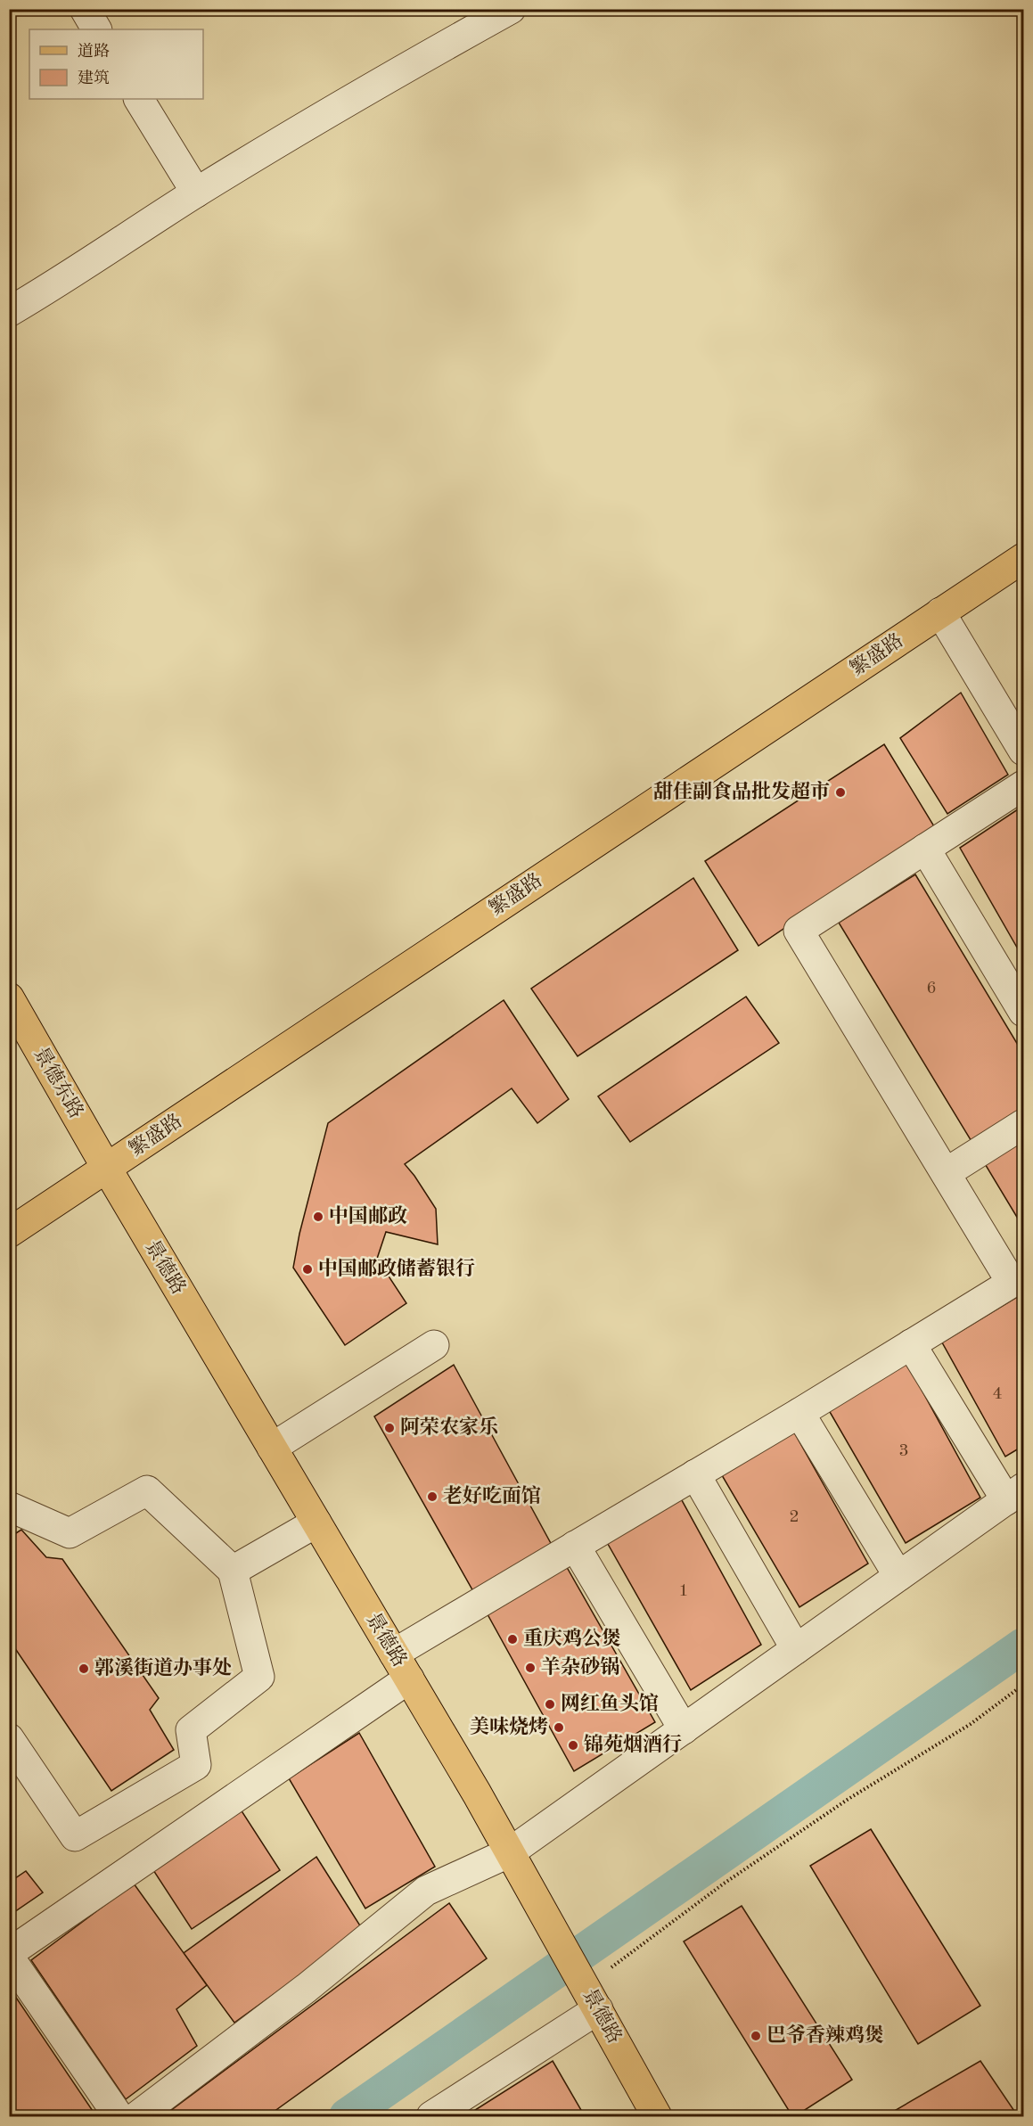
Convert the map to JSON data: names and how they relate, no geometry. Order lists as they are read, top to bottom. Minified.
{"streets":{"main road":["繁盛路","景德东路","景德路"]},"crossings":[["繁盛路","景德东路"],["繁盛路","景德路"],["景德东路","景德路"]],"places":["甜佳副食品批发超市","中国邮政","中国邮政储蓄银行","阿荣农家乐","老好吃面馆","重庆鸡公煲","羊杂砂锅","郭溪街道办事处","网红鱼头馆","美味烧烤","锦苑烟酒行","巴爷香辣鸡煲"],"house_numbers":["6","4","3","2","1"],"legend":["道路","建筑"]}
